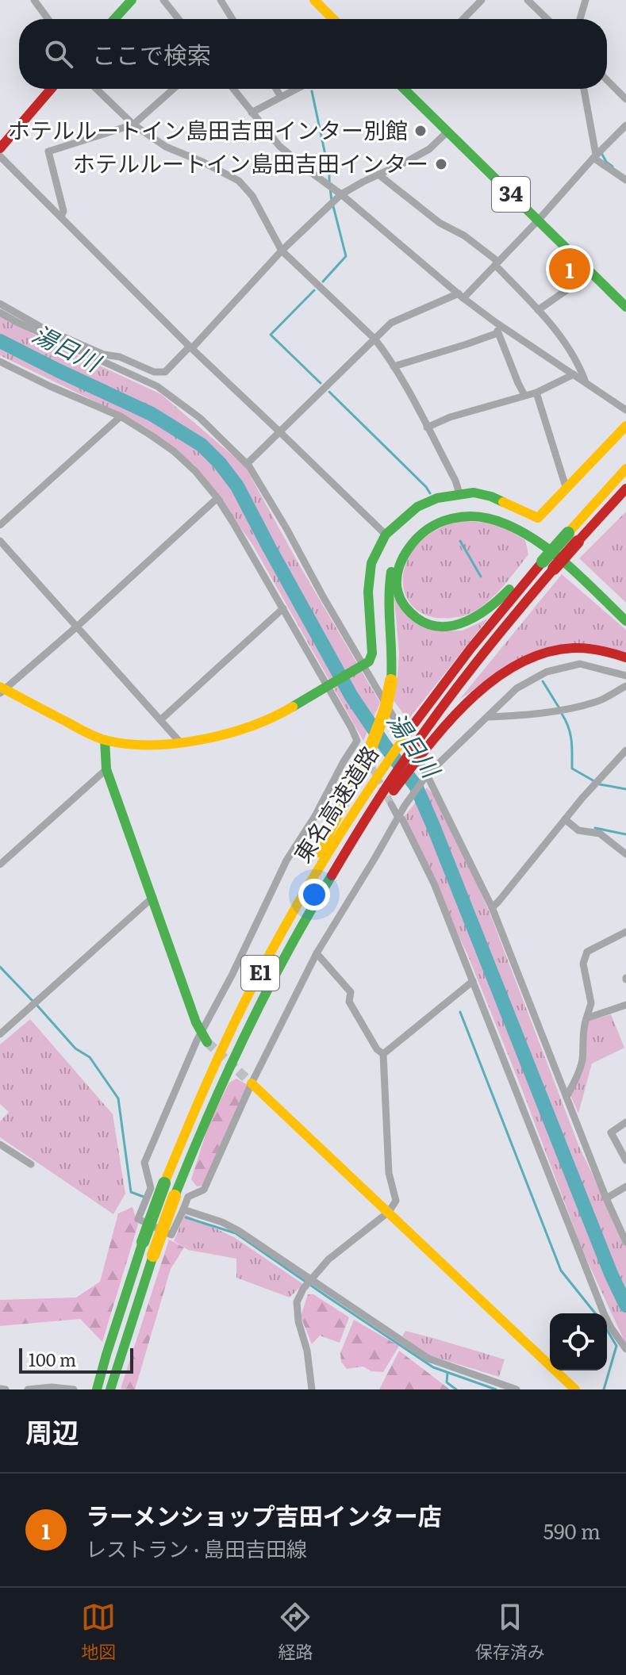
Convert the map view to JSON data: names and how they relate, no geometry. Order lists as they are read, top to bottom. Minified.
{"streets":{"main road":["34","東名高速道路","E1"]},"crossings":[["東名高速道路","E1"]],"water":["湯日川"],"places":["ホテルルートイン島田吉田インター別館","ホテルルートイン島田吉田インター"],"scale_bar":"100 m","page":{"search":"ここで検索","pins":"1","scale":"100 m","heading":"周辺","list":[{"mark":"1","name":"ラーメンショップ吉田インター店","note":"レストラン · 島田吉田線","value":"590 m"}],"nav":["地図","経路","保存済み"]}}
